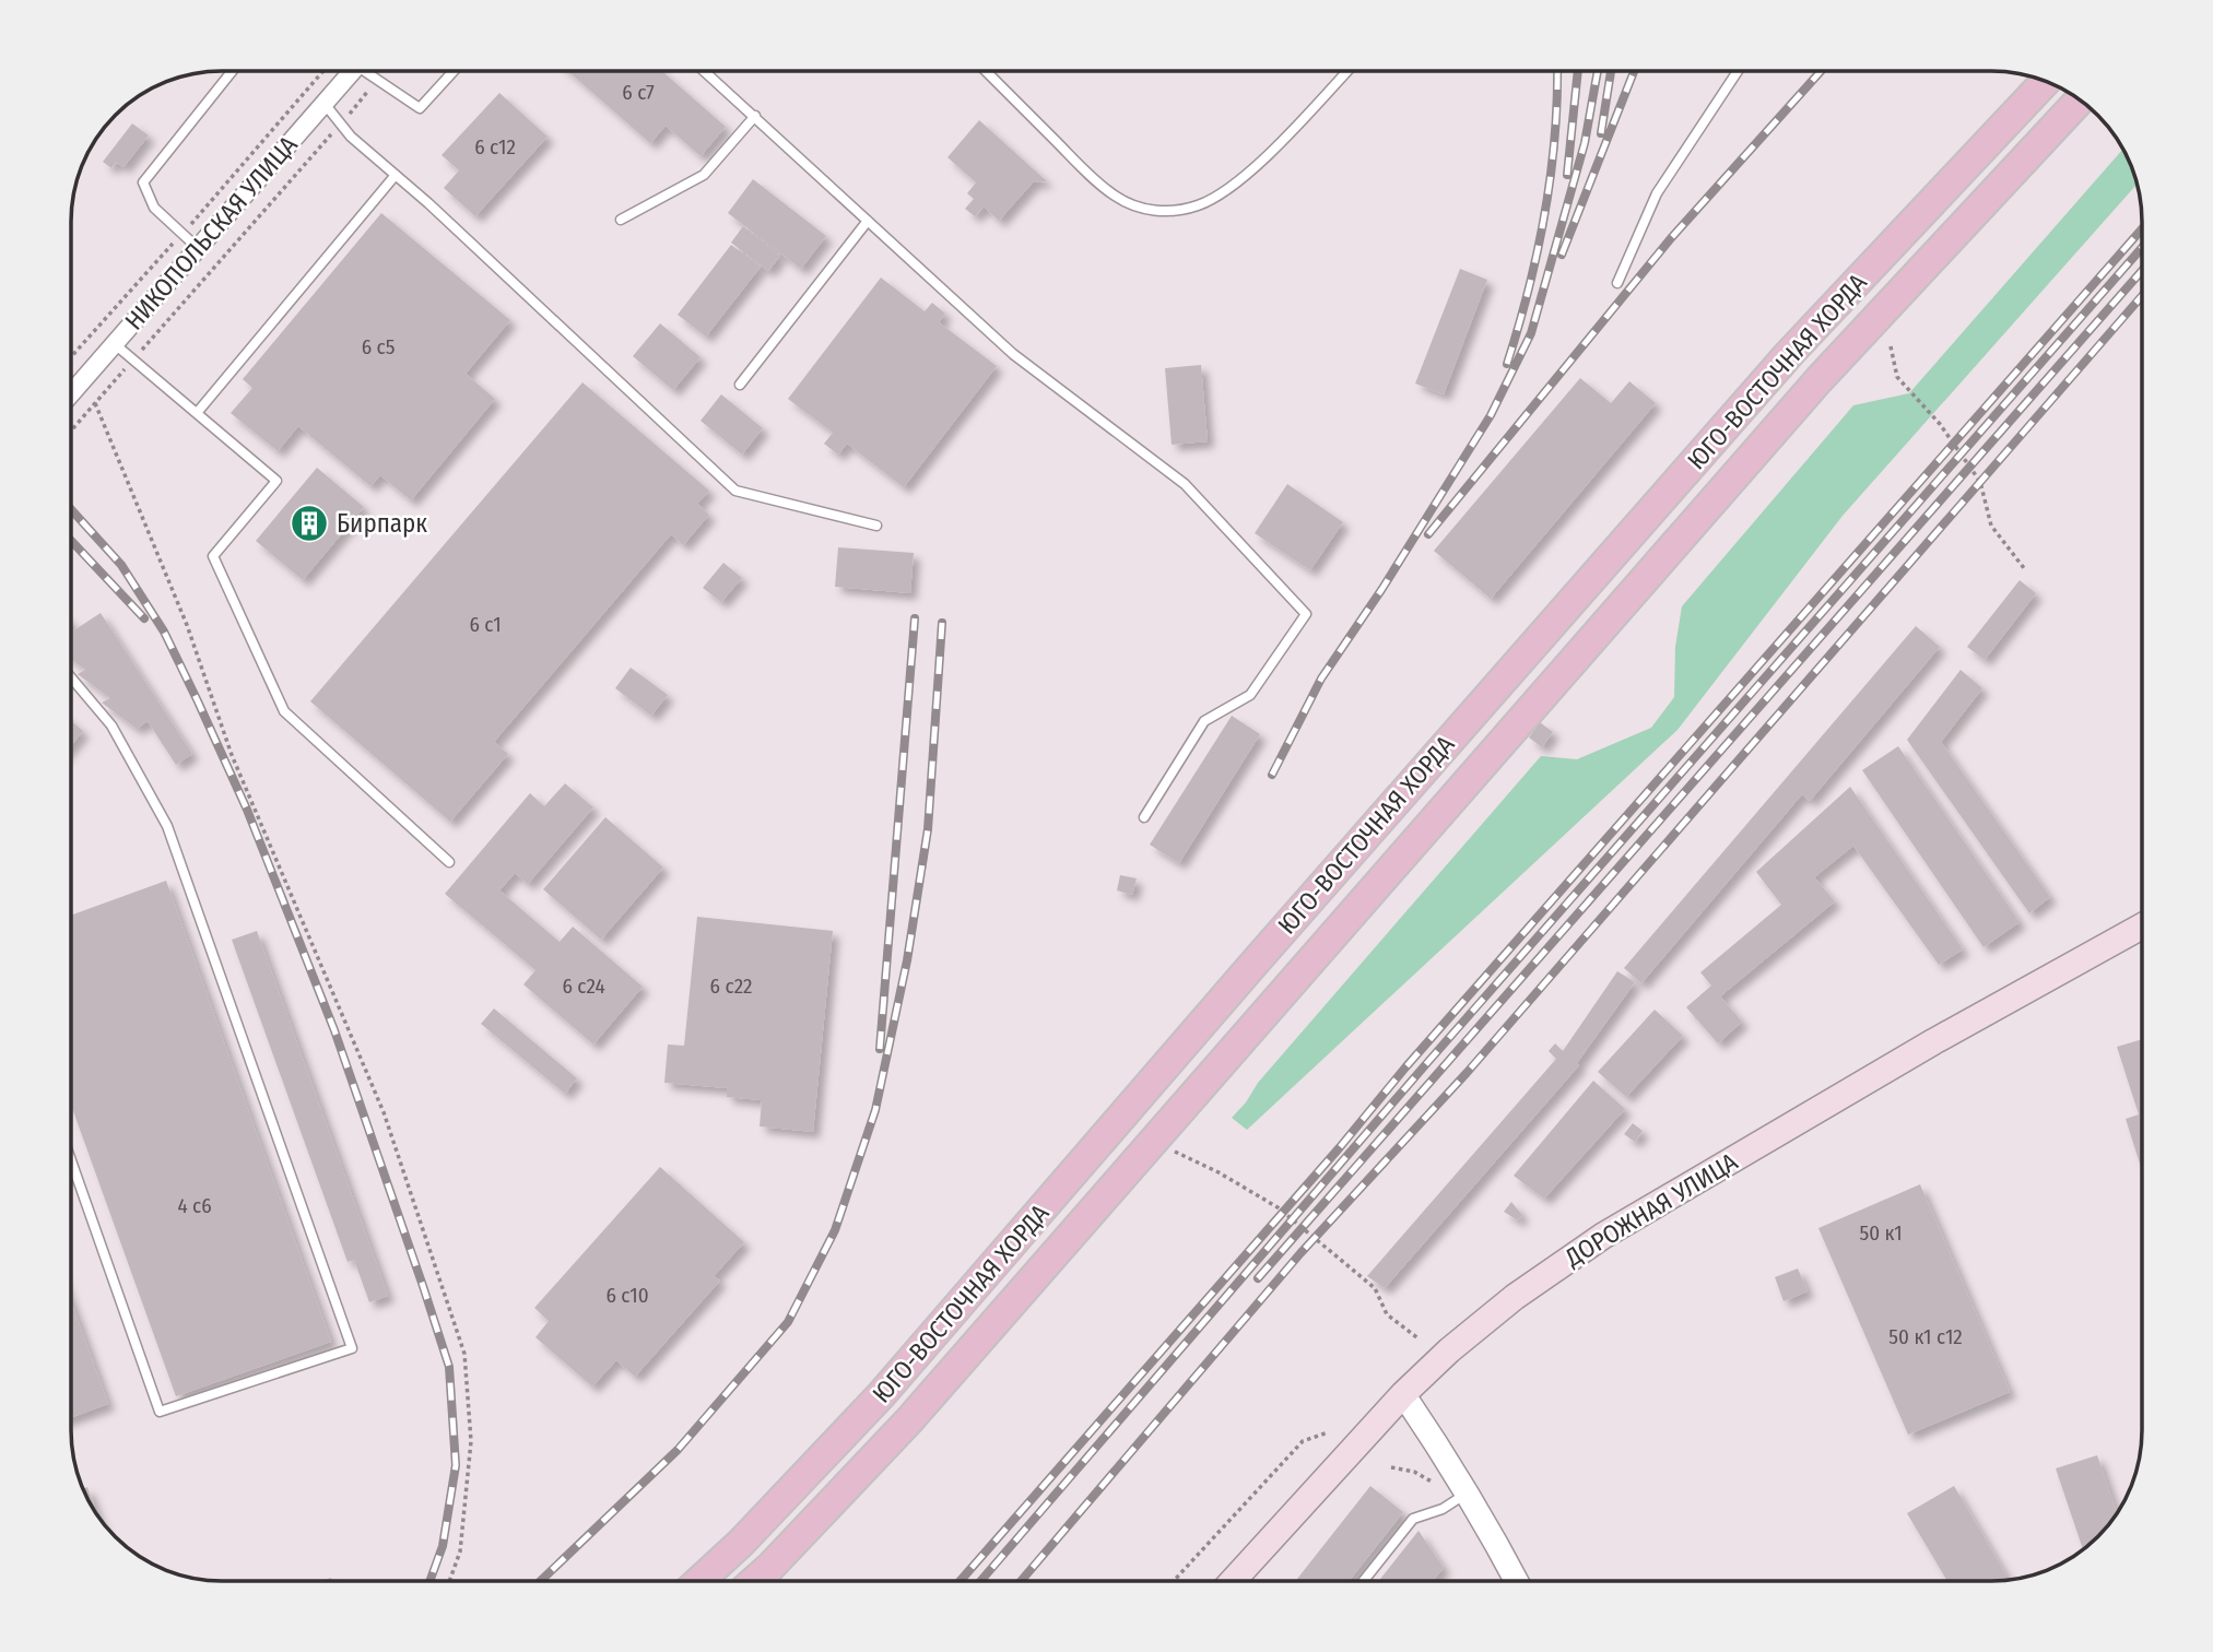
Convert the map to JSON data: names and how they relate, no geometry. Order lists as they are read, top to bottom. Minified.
{"streets":{"main road":["ЮГО-ВОСТОЧНАЯ ХОРДА","ДОРОЖНАЯ УЛИЦА"],"street":["НИКОПОЛЬСКАЯ УЛИЦА"]},"places":{"building":["Бирпарк"]},"house_numbers":["6 с7","6 с12","6 с5","6 с1","6 с24","6 с22","4 с6","50 к1","6 с10","50 к1 с12"]}
